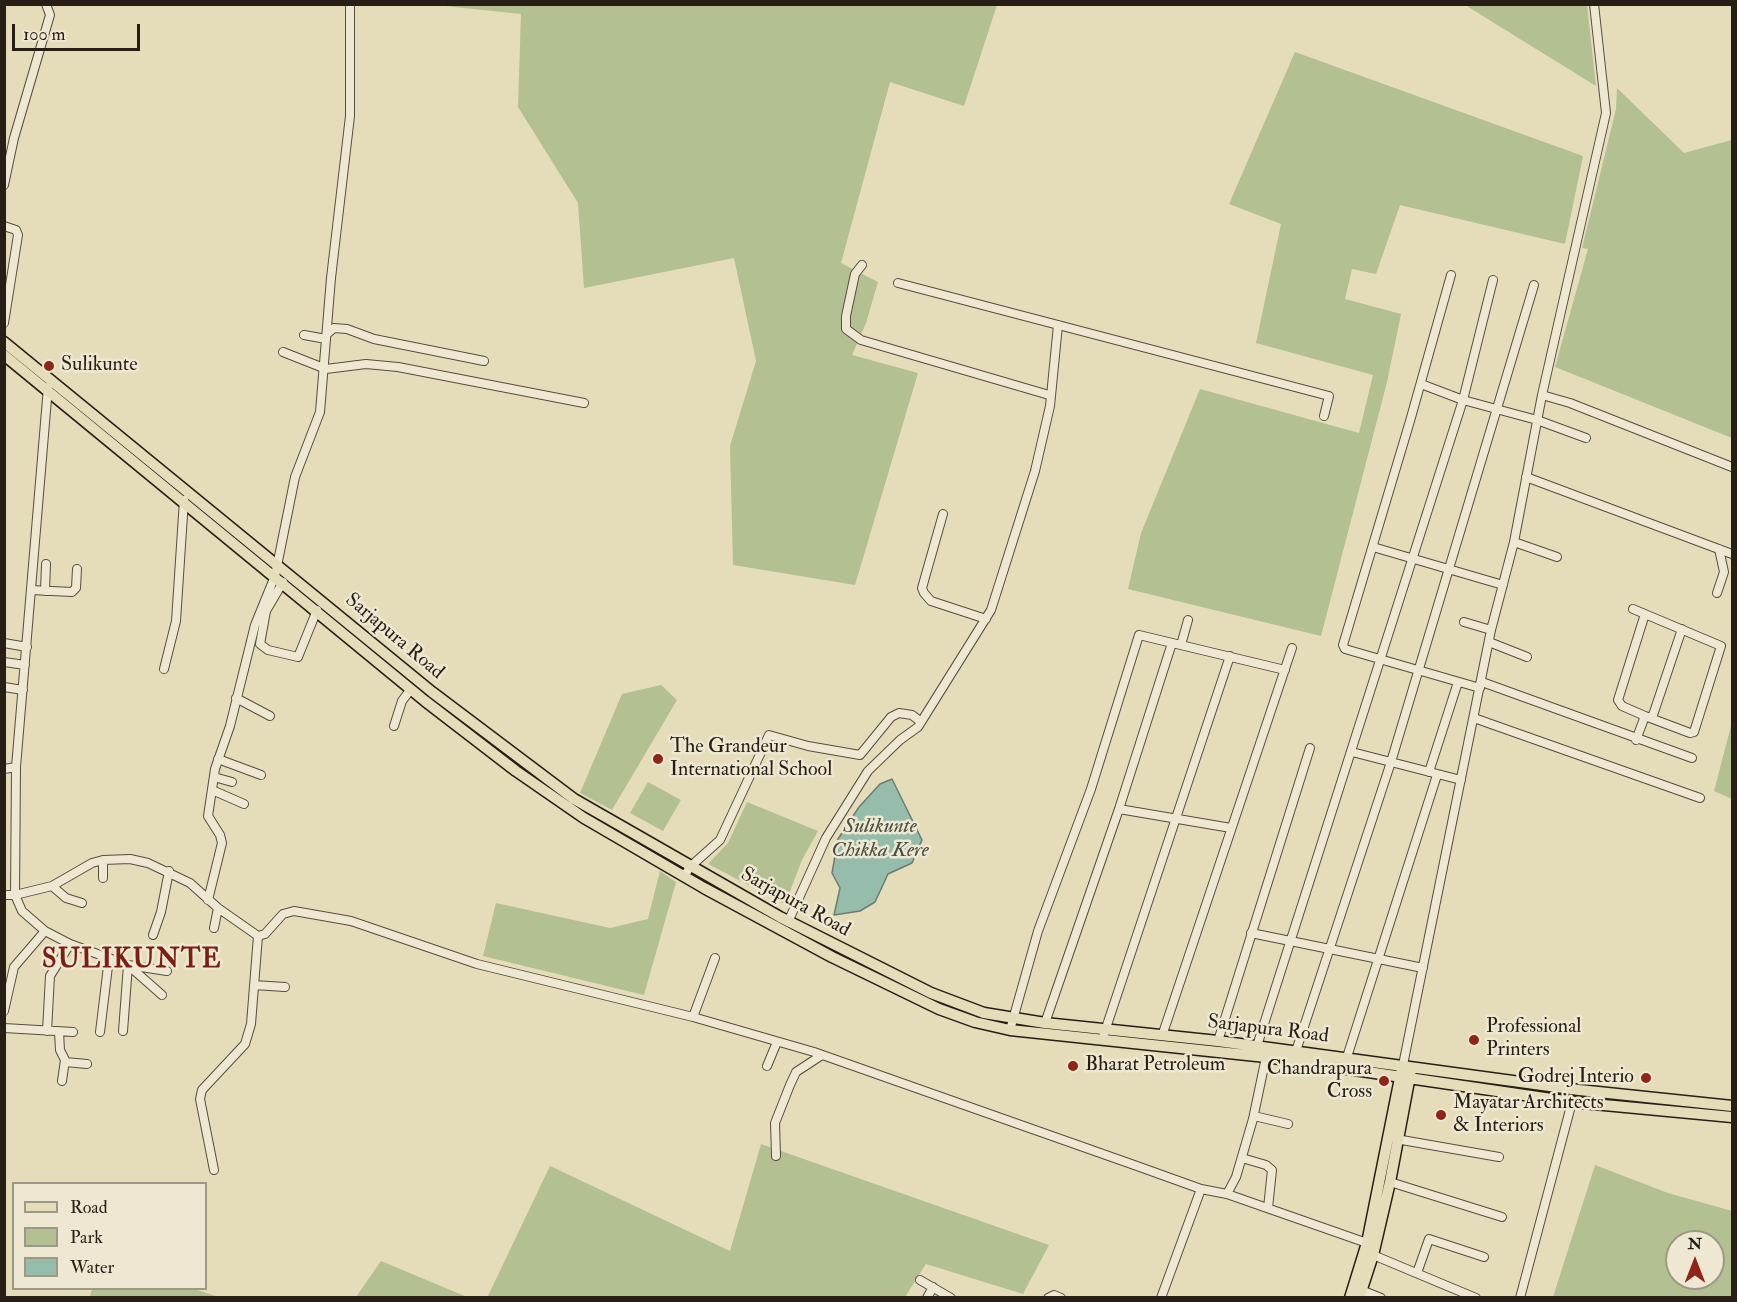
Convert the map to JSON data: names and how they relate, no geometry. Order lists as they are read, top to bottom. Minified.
{"streets":{"main road":["Sarjapura Road"]},"districts":["SULIKUNTE"],"water":["Sulikunte Chikka Kere"],"places":["Sulikunte","The Grandeur International School","Professional Printers","Bharat Petroleum","Godrej Interio","Chandrapura Cross","Mayatar Architects & Interiors"],"legend":["Road","Park","Water"],"scale_bar":"100 m","north":"top"}
